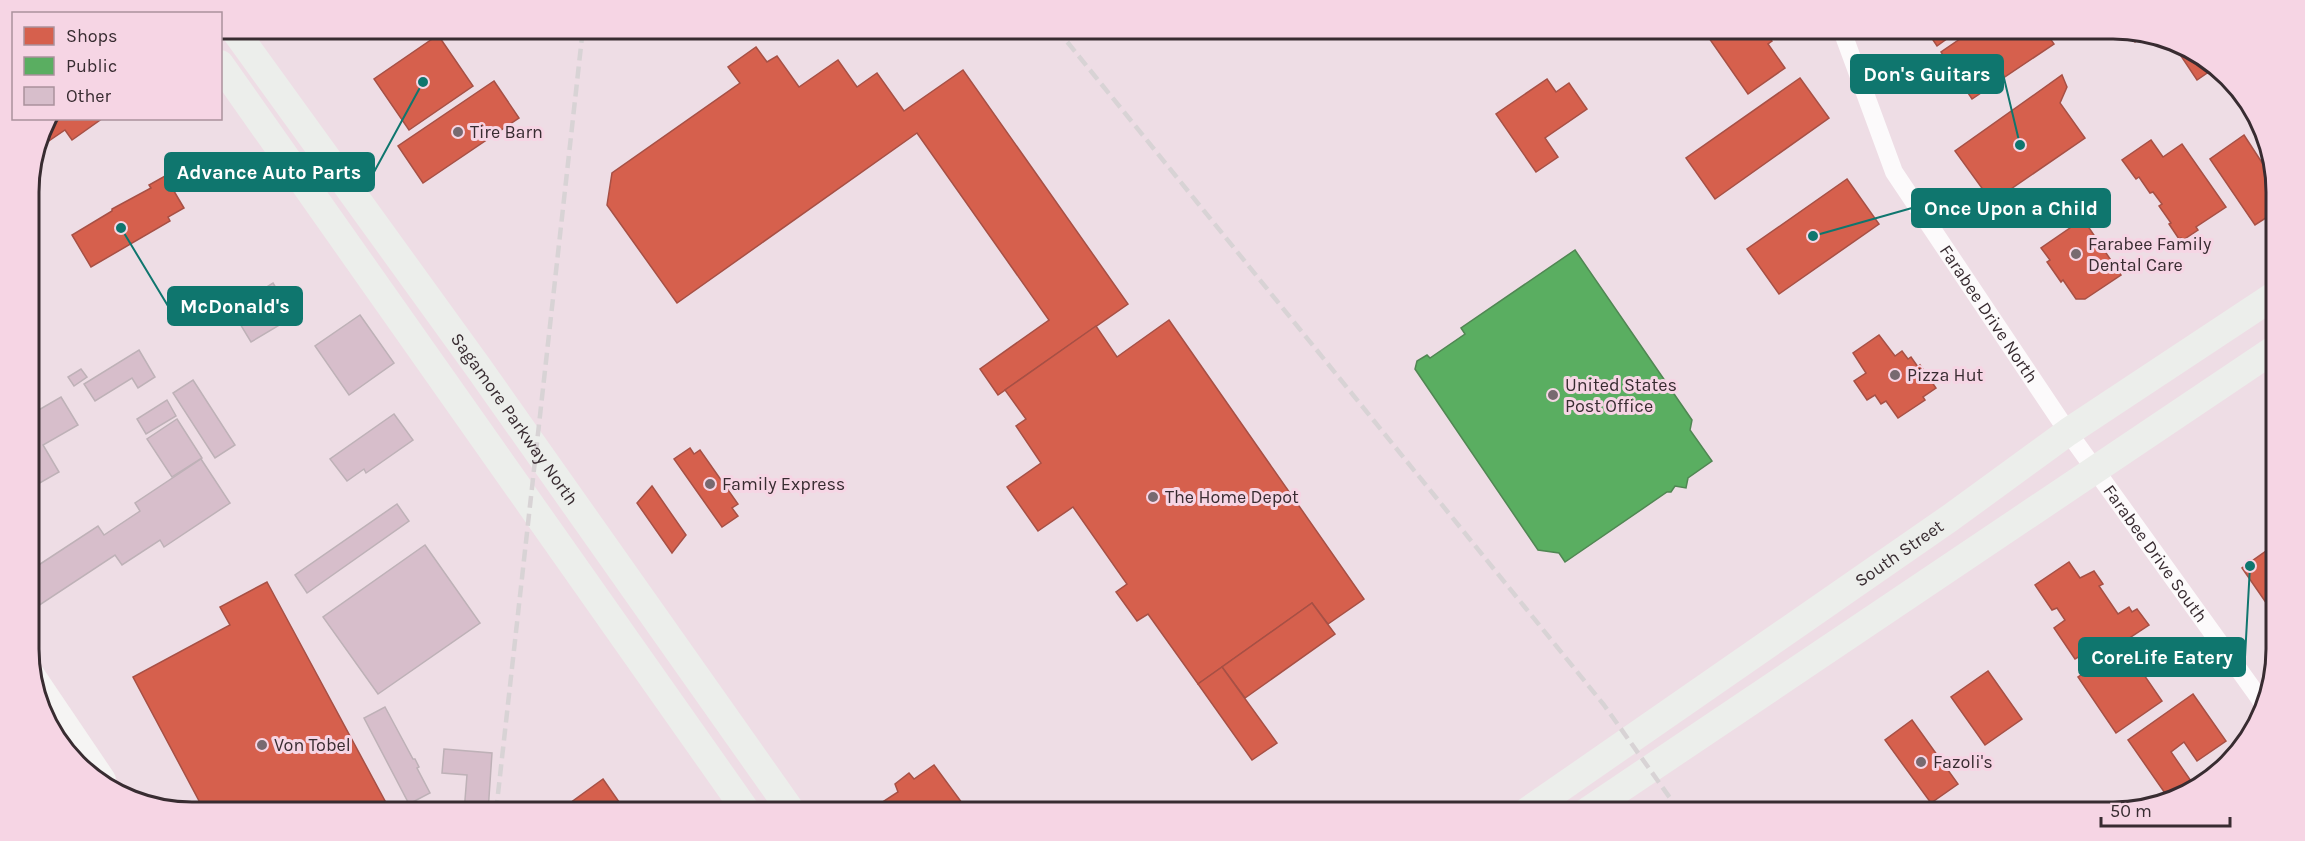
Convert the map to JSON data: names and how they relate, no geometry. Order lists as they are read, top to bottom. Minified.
{"streets":{"main road":["Sagamore Parkway North","South Street"],"street":["Farabee Drive North","Farabee Drive South"]},"crossings":[["Farabee Drive North","South Street"],["Farabee Drive North","Farabee Drive South"],["South Street","Farabee Drive South"]],"places":["Advance Auto Parts","Tire Barn","Don's Guitars","McDonald's","Once Upon a Child","Farabee Family Dental Care","Pizza Hut","United States Post Office","Family Express","The Home Depot","CoreLife Eatery","Von Tobel","Fazoli's"],"legend":["Shops","Public","Other"],"scale_bar":"50 m"}
